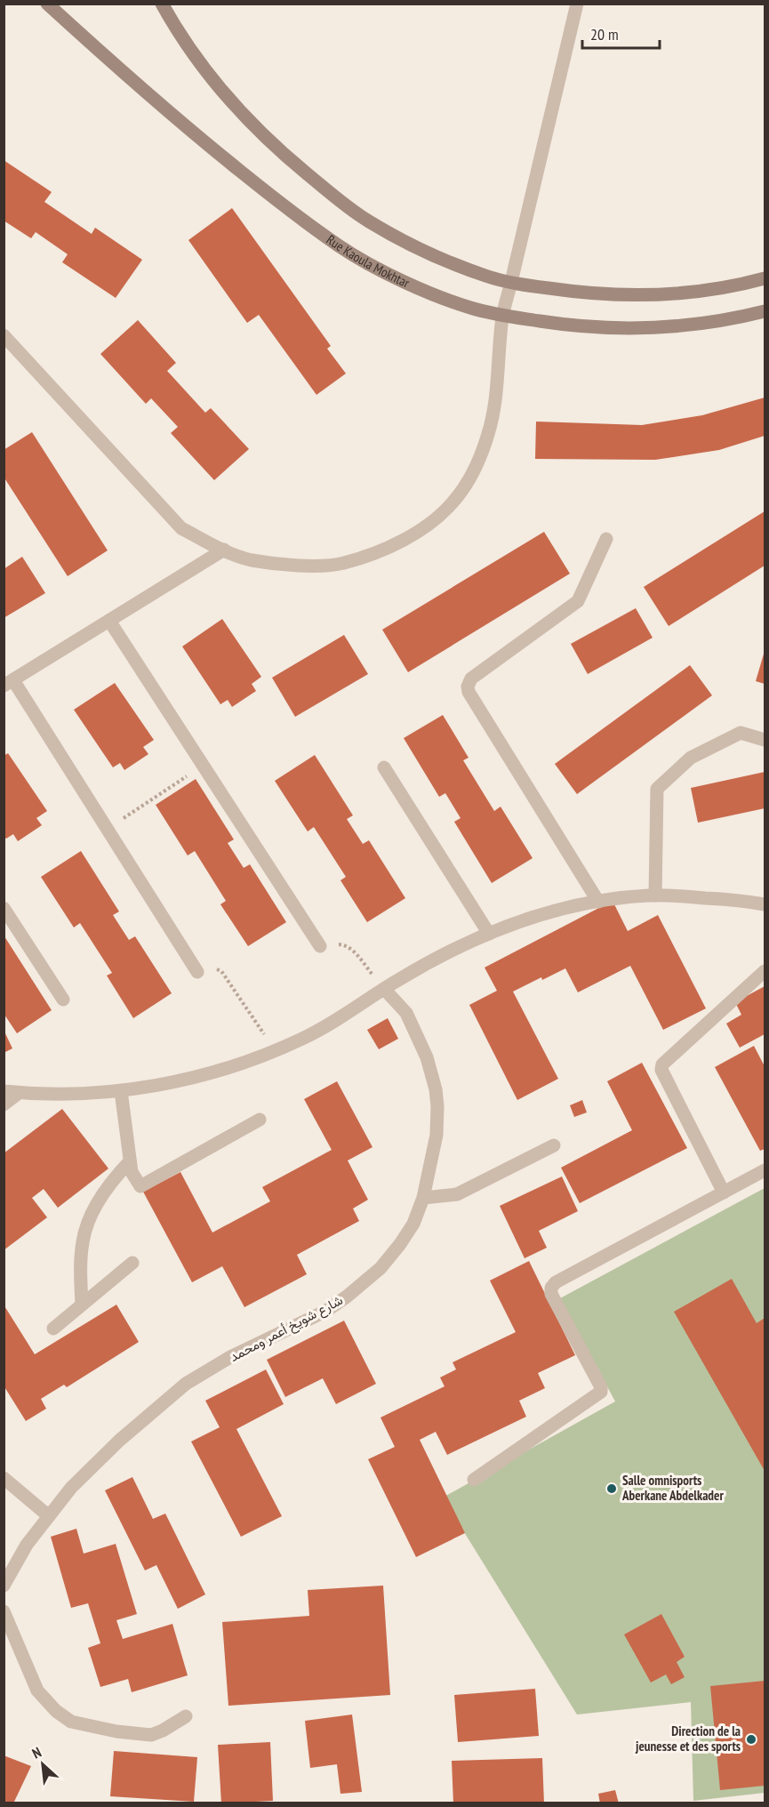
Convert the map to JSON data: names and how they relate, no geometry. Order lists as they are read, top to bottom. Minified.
{"streets":{"main road":["Rue Kaoula Mokhtar"],"street":["شارع شويخ أعمر ومحمد"]},"places":["Salle omnisports Aberkane Abdelkader","Direction de la jeunesse et des sports"],"scale_bar":"20 m","north":"top left"}
